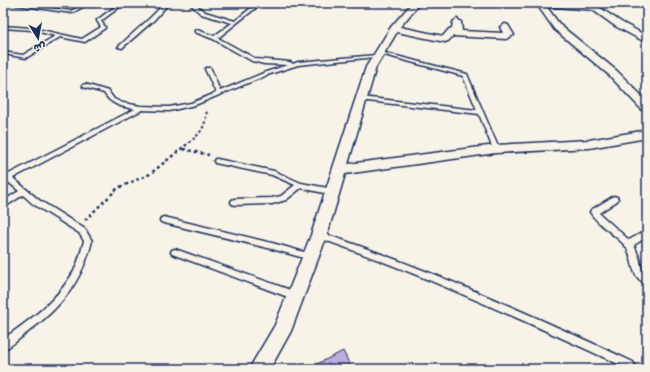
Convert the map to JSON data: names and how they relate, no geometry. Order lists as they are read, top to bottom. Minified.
{"north":"bottom"}
